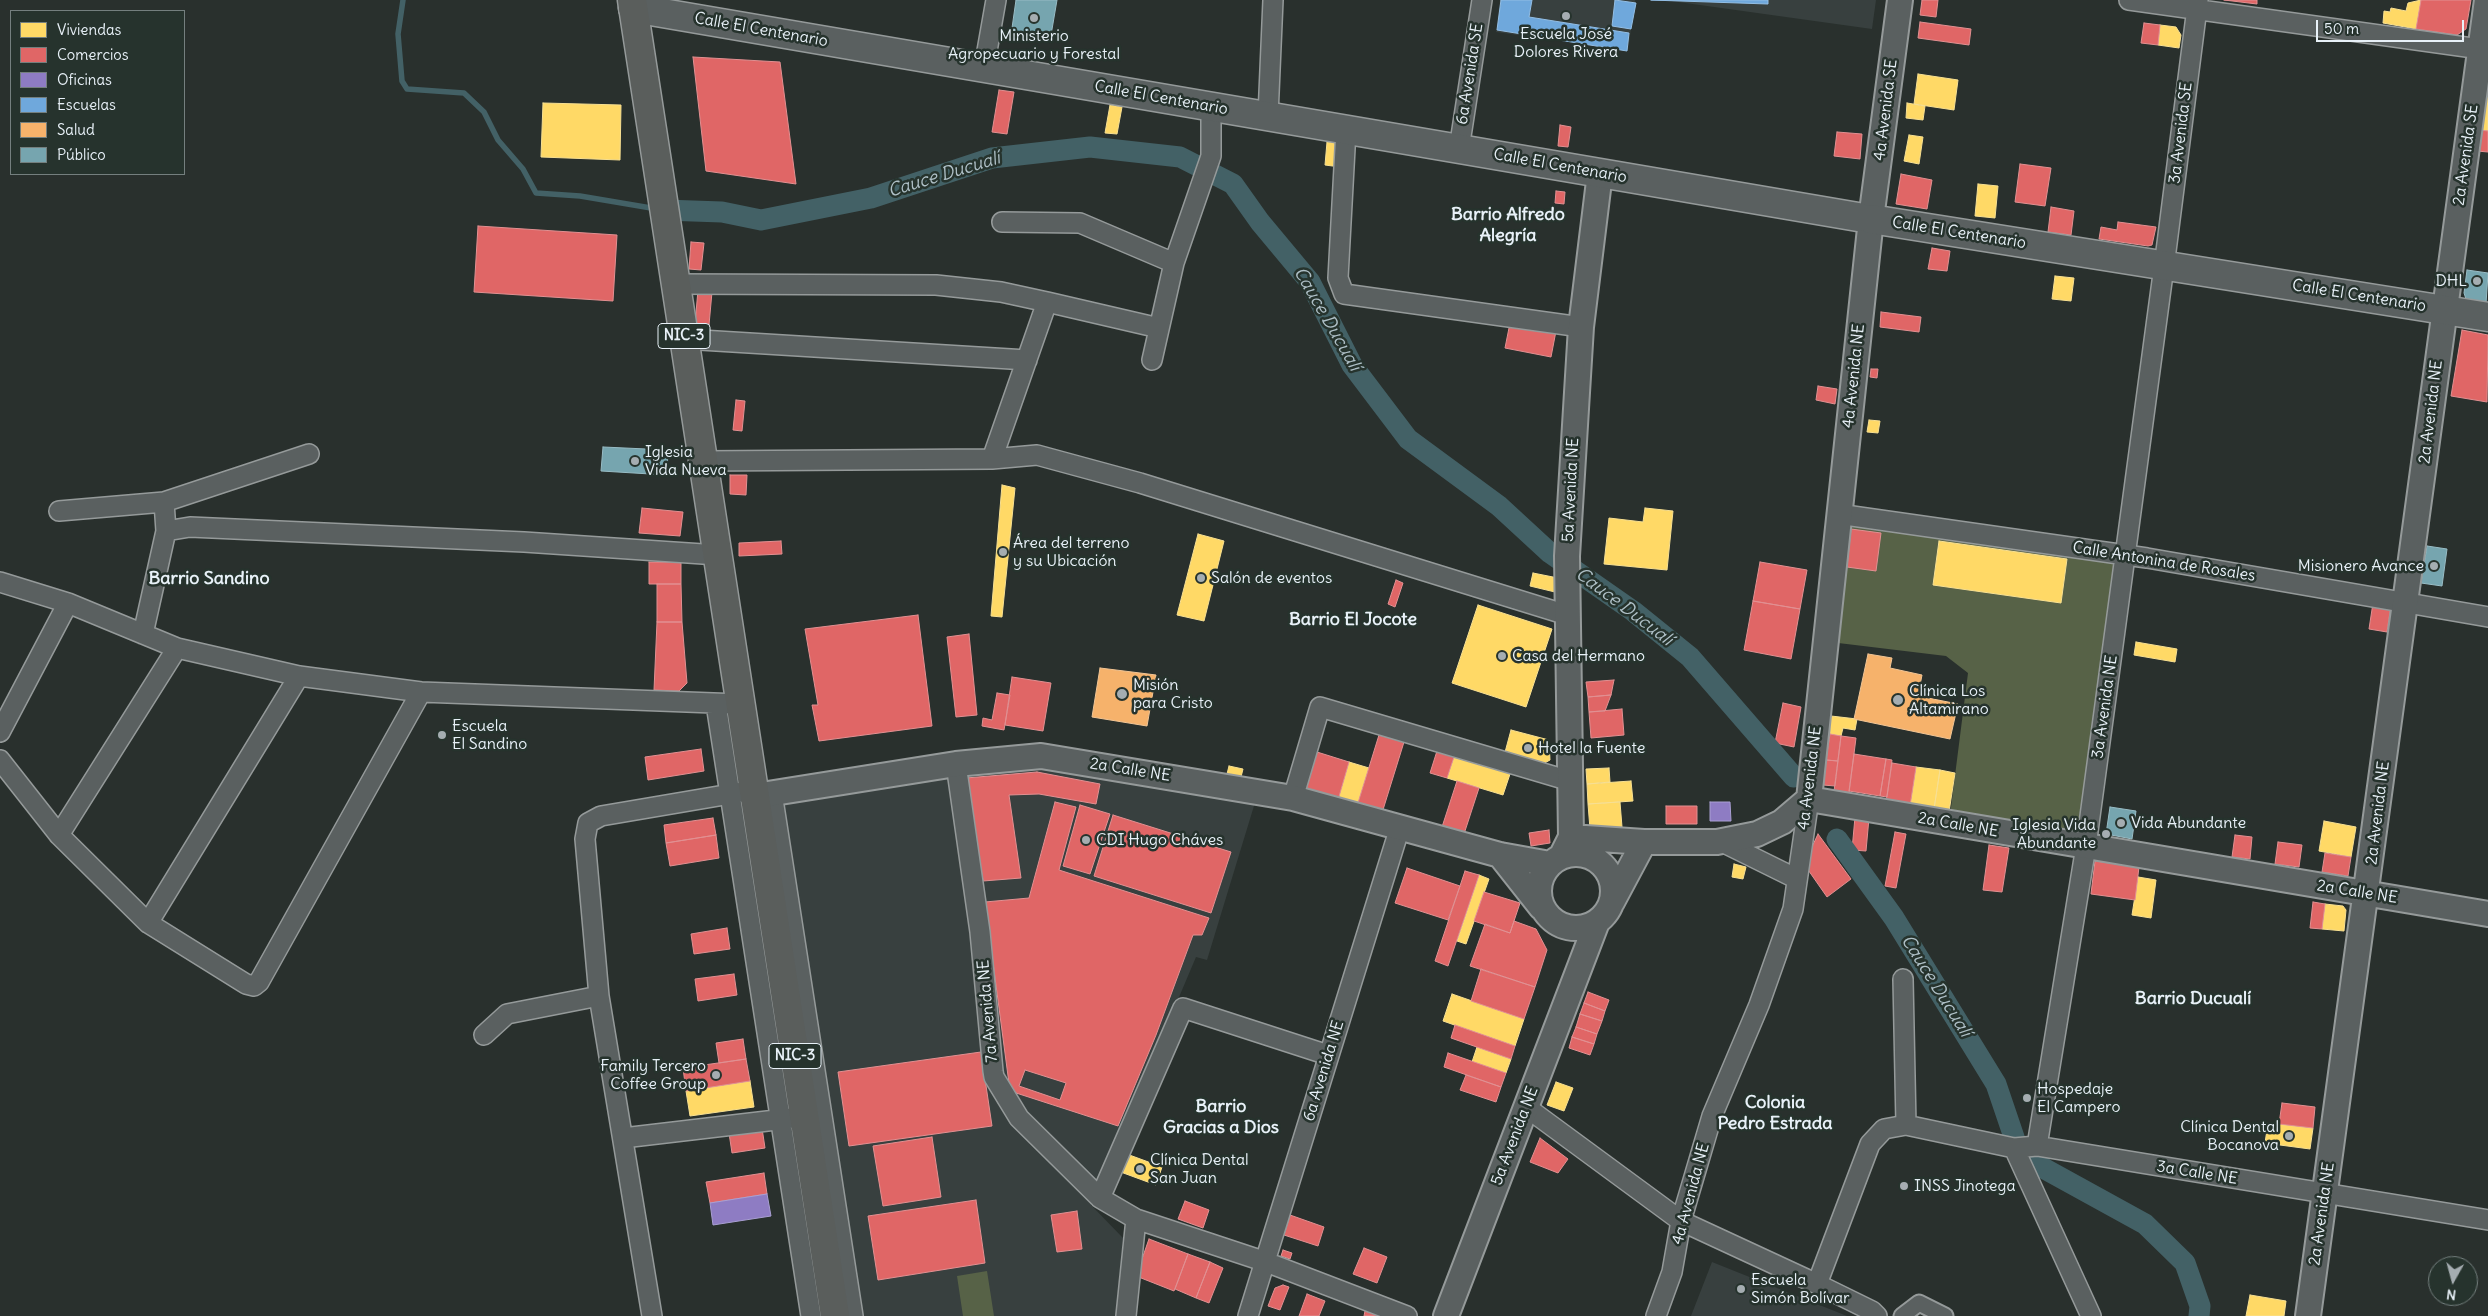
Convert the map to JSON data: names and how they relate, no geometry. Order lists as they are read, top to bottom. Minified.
{"streets":{"main road":["Calle El Centenario","NIC-3"],"street":["6a Avenida SE","4a Avenida SE","3a Avenida SE","2a Avenida SE","4a Avenida NE","2a Avenida NE","5a Avenida NE","Calle Antonina de Rosales","3a Avenida NE","2a Calle NE","7a Avenida NE","6a Avenida NE","3a Calle NE"]},"crossings":[["Calle El Centenario","6a Avenida SE"],["Calle El Centenario","4a Avenida SE"],["Calle El Centenario","3a Avenida SE"],["Calle El Centenario","2a Avenida SE"],["Calle El Centenario","NIC-3"],["Calle El Centenario","4a Avenida NE"],["Calle El Centenario","2a Avenida NE"],["Calle El Centenario","5a Avenida NE"],["Calle El Centenario","3a Avenida NE"],["4a Avenida SE","4a Avenida NE"],["3a Avenida SE","3a Avenida NE"],["2a Avenida SE","2a Avenida NE"],["NIC-3","2a Calle NE"],["4a Avenida NE","Calle Antonina de Rosales"],["4a Avenida NE","2a Calle NE"],["2a Avenida NE","Calle Antonina de Rosales"],["2a Avenida NE","2a Calle NE"],["2a Avenida NE","3a Calle NE"],["5a Avenida NE","2a Calle NE"],["Calle Antonina de Rosales","3a Avenida NE"],["3a Avenida NE","2a Calle NE"],["3a Avenida NE","3a Calle NE"],["2a Calle NE","7a Avenida NE"],["2a Calle NE","6a Avenida NE"],["7a Avenida NE","6a Avenida NE"]],"districts":["Barrio Alfredo Alegría","Barrio Sandino","Barrio El Jocote","Barrio Ducualí","Colonia Pedro Estrada","Barrio Gracias a Dios"],"water":["Cauce Ducualí"],"places":["Escuela José Dolores Rivera","Ministerio Agropecuario y Forestal","DHL","Iglesia Vida Nueva","Área del terreno y su Ubicación","Misionero Avance","Salón de eventos","Casa del Hermano","Misión para Cristo","Clínica Los Altamirano","Escuela El Sandino","Hotel la Fuente","Vida Abundante","Iglesia Vida Abundante","CDI Hugo Cháves","Family Tercero Coffee Group","Hospedaje El Campero","Clínica Dental Bocanova","Clínica Dental San Juan","INSS Jinotega","Escuela Simón Bolívar"],"legend":["Viviendas","Comercios","Oficinas","Escuelas","Salud","Público"],"scale_bar":"50 m","north":"bottom"}
